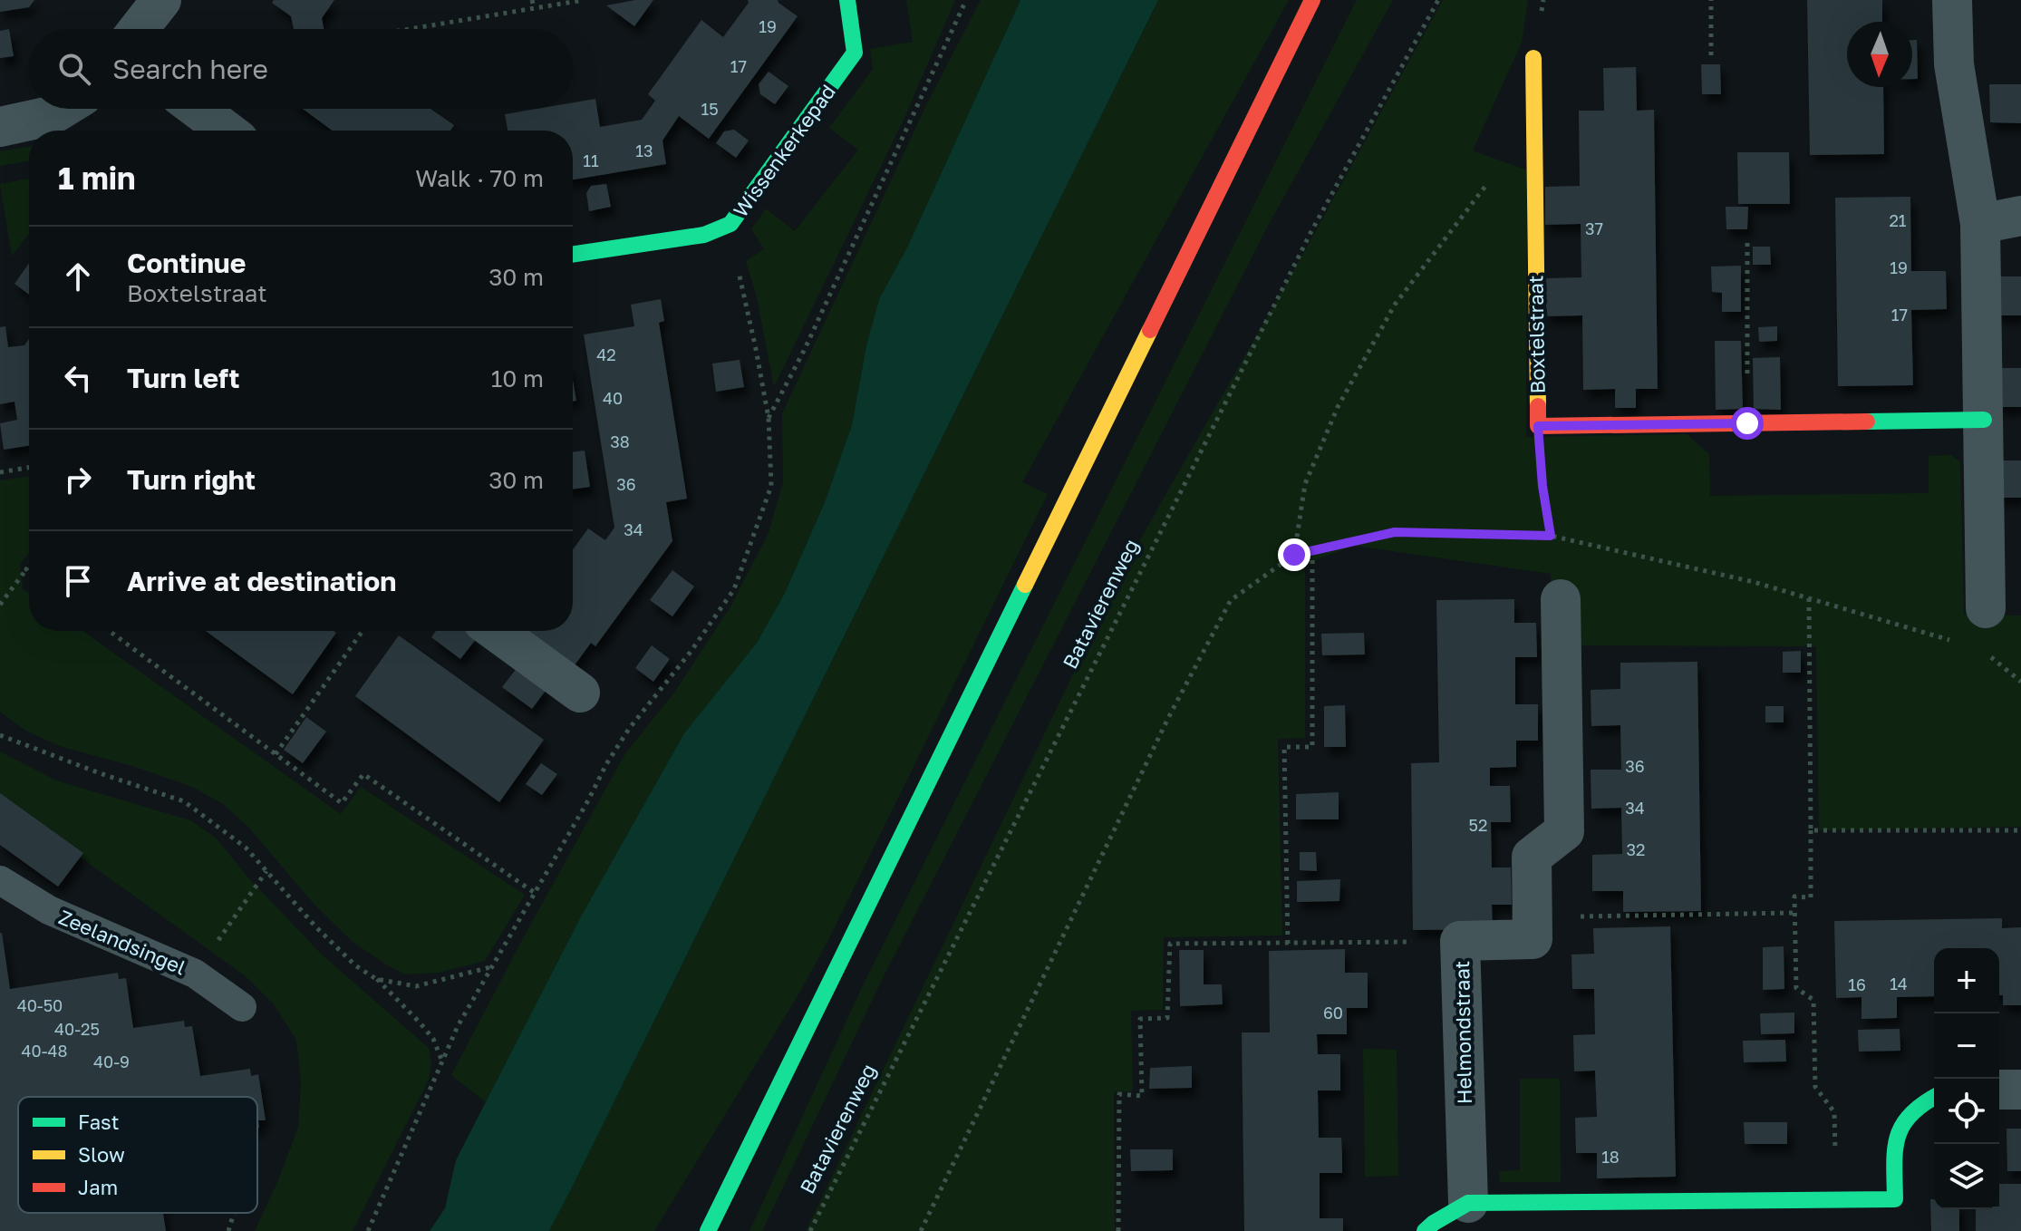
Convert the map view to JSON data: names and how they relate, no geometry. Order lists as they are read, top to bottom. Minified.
{"streets":{"street":["Wissenkerkepad","Boxtelstraat","Helmondstraat"],"lane":["Zeelandsingel"],"path":["Batavierenweg"]},"house_numbers":["19","17","15","13","11","21","37","19","17","42","40","38","36","34","36","34","52","32","14","16","40-50","60","40-25","40-48","40-9","18"],"legend":["Fast","Slow","Jam"],"north":"bottom","page":{"search":"Search here","heading":["1 min","Walk · 70 m"],"list":[["Continue","Boxtelstraat","30 m"],["Turn left","10 m"],["Turn right","30 m"],"Arrive at destination"],"map_buttons":["+","−"]}}
